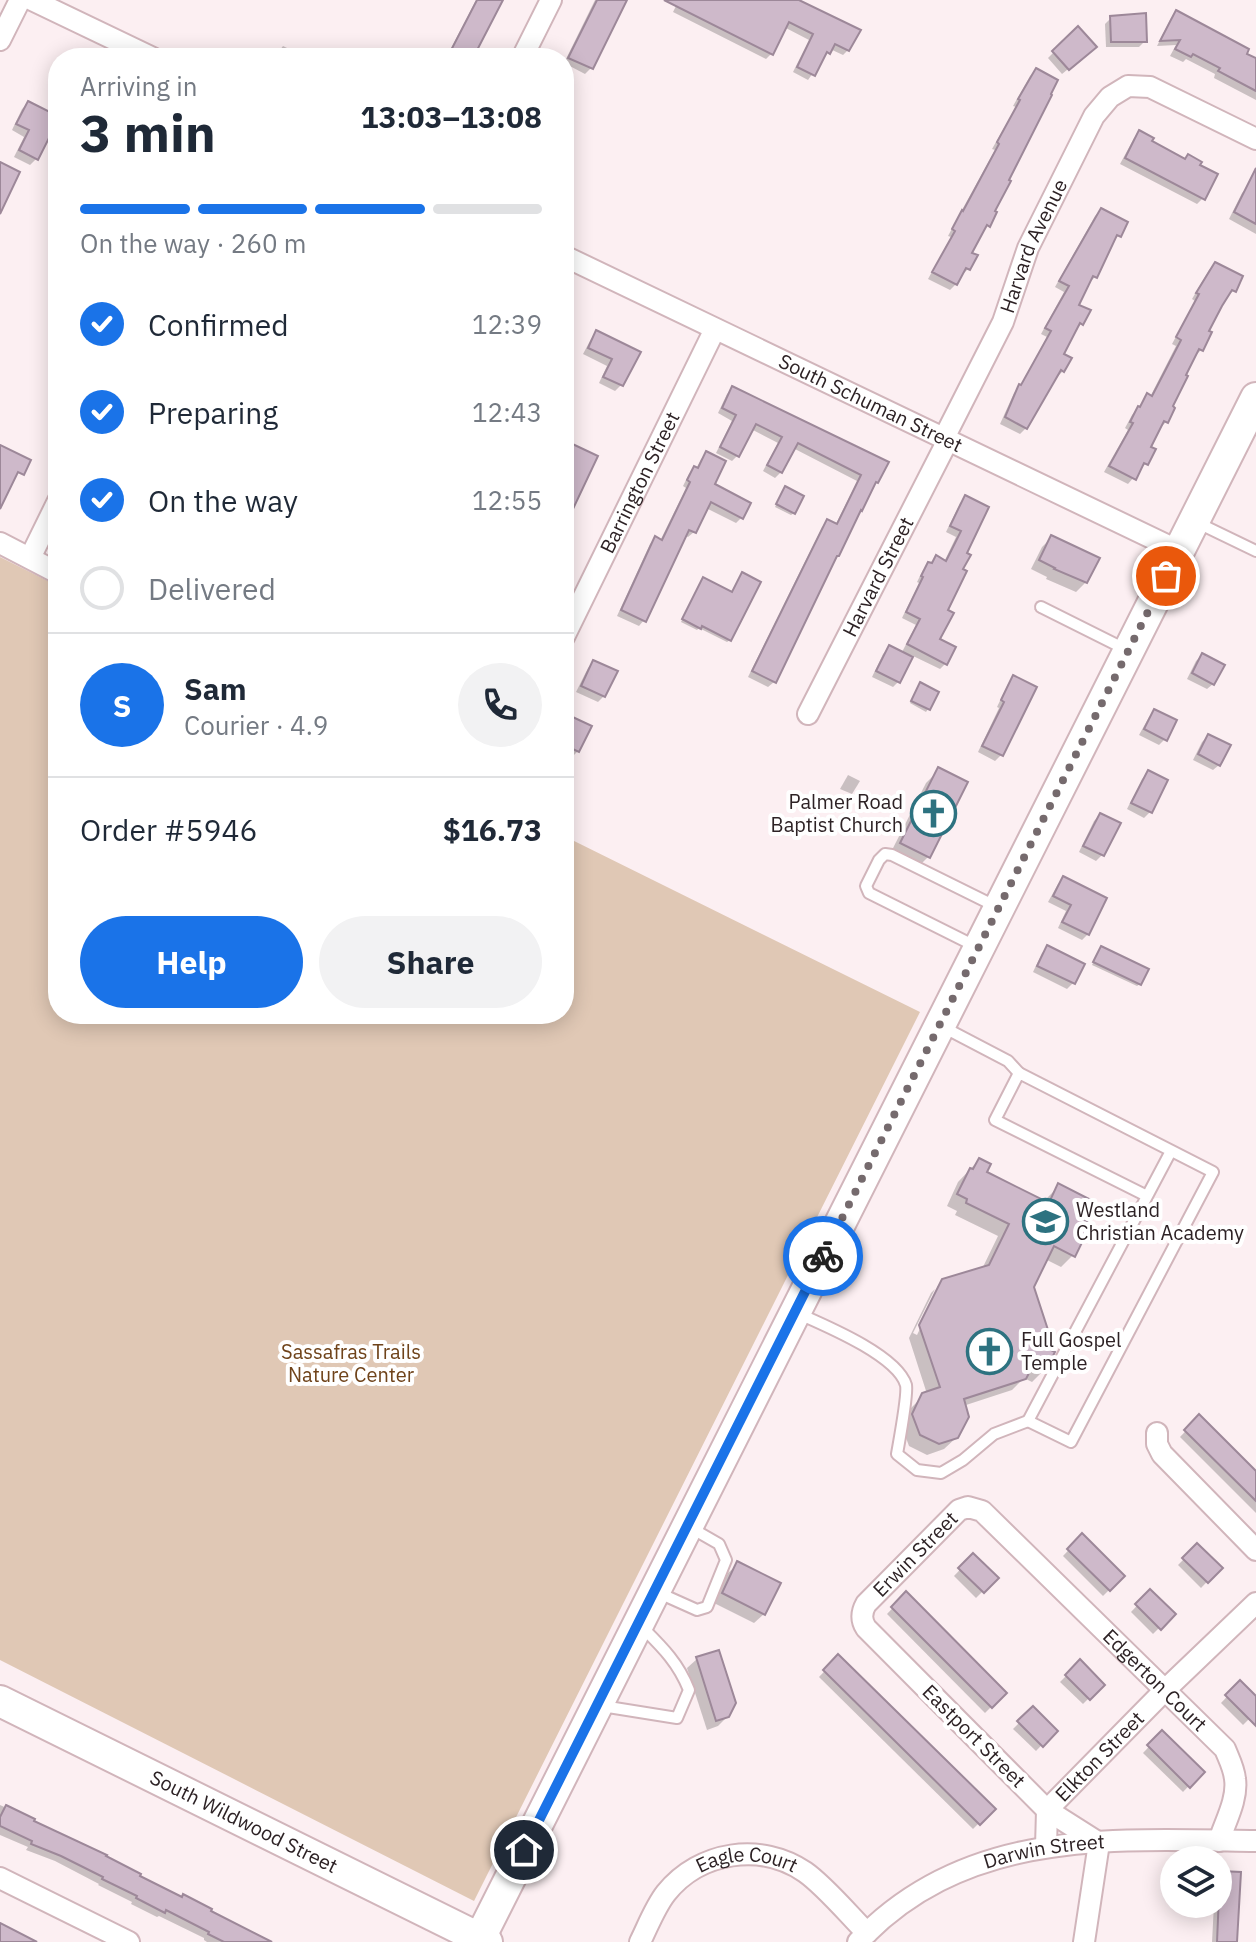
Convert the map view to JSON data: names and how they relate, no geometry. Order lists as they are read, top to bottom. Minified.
{"streets":{"street":["Harvard Avenue","South Schuman Street","Barrington Street","Harvard Street","Erwin Street","Edgerton Court","Eastport Street","Elkton Street","South Wildwood Street","Darwin Street","Eagle Court"]},"crossings":[["Harvard Avenue","South Schuman Street"],["Harvard Avenue","Harvard Street"],["South Schuman Street","Barrington Street"],["South Schuman Street","Harvard Street"],["Erwin Street","Edgerton Court"],["Erwin Street","Eastport Street"],["Edgerton Court","Elkton Street"],["Edgerton Court","Darwin Street"],["Eastport Street","Elkton Street"],["Eastport Street","Darwin Street"],["Darwin Street","Eagle Court"]],"parks":["Sassafras Trails Nature Center"],"places":{"church":["Palmer Road Baptist Church","Full Gospel Temple"],"school or university":["Westland Christian Academy"]},"page":{"heading":["3 min","Arriving in","13:03–13:08"],"panel":["Sam","Courier · 4.9","Order #5946","$16.73"],"bar":"On the way · 260 m","list":[["Confirmed","12:39"],["Preparing","12:43"],["On the way","12:55"],"Delivered"],"round":"S","buttons":["Help","Share"]}}
